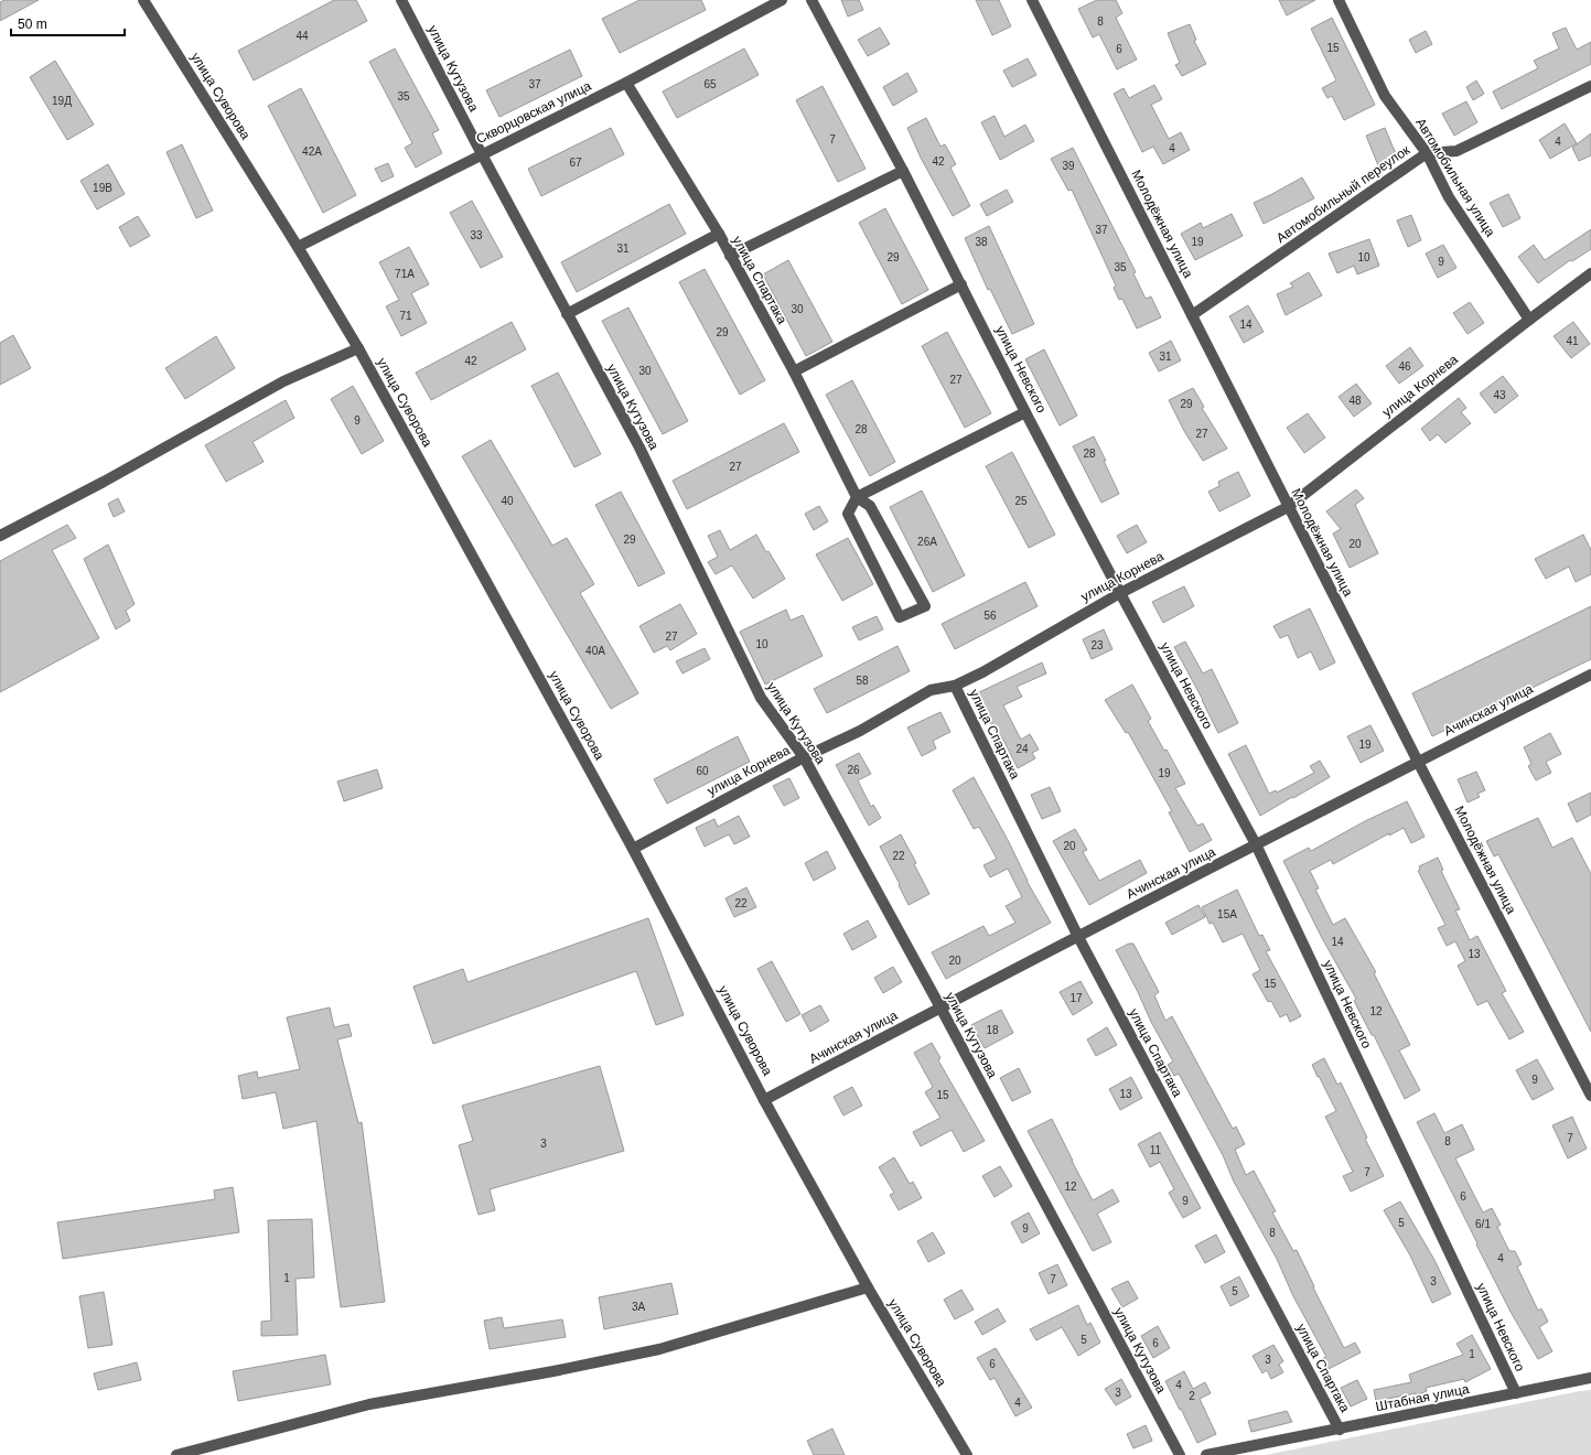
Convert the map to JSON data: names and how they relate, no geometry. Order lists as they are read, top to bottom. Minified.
{"streets":{"street":["улица Кутузова","улица Суворова","Скворцовская улица","Автомобильная улица","Автомобильный переулок","Молодёжная улица","улица Спартака","улица Невского","улица Корнева","Ачинская улица","Штабная улица"]},"crossings":[["улица Кутузова","Скворцовская улица"],["улица Кутузова","улица Корнева"],["улица Кутузова","Ачинская улица"],["улица Суворова","Скворцовская улица"],["улица Суворова","улица Корнева"],["улица Суворова","Ачинская улица"],["Скворцовская улица","улица Спартака"],["Автомобильная улица","Автомобильный переулок"],["Автомобильная улица","улица Корнева"],["Автомобильный переулок","Молодёжная улица"],["Молодёжная улица","улица Корнева"],["Молодёжная улица","Ачинская улица"],["улица Спартака","улица Корнева"],["улица Спартака","Ачинская улица"],["улица Спартака","Штабная улица"],["улица Невского","улица Корнева"],["улица Невского","Ачинская улица"],["улица Невского","Штабная улица"]],"house_numbers":["8","44","15","6","37","65","35","19Д","7","4","4","42А","42","67","39","19В","37","33","38","19","31","29","10","9","35","71А","30","71","14","29","41","31","42","46","30","27","43","48","29","9","28","27","28","27","40","25","29","26А","20","56","27","10","23","40А","58","19","24","26","60","19","20","22","22","15А","14","13","20","15","17","12","18","9","13","15","7","8","3","11","7","12","6","9","5","6/1","9","8","4","1","7","3","5","3А","5","6","1","3","6","4","3","2","4"],"scale_bar":"50 m"}
